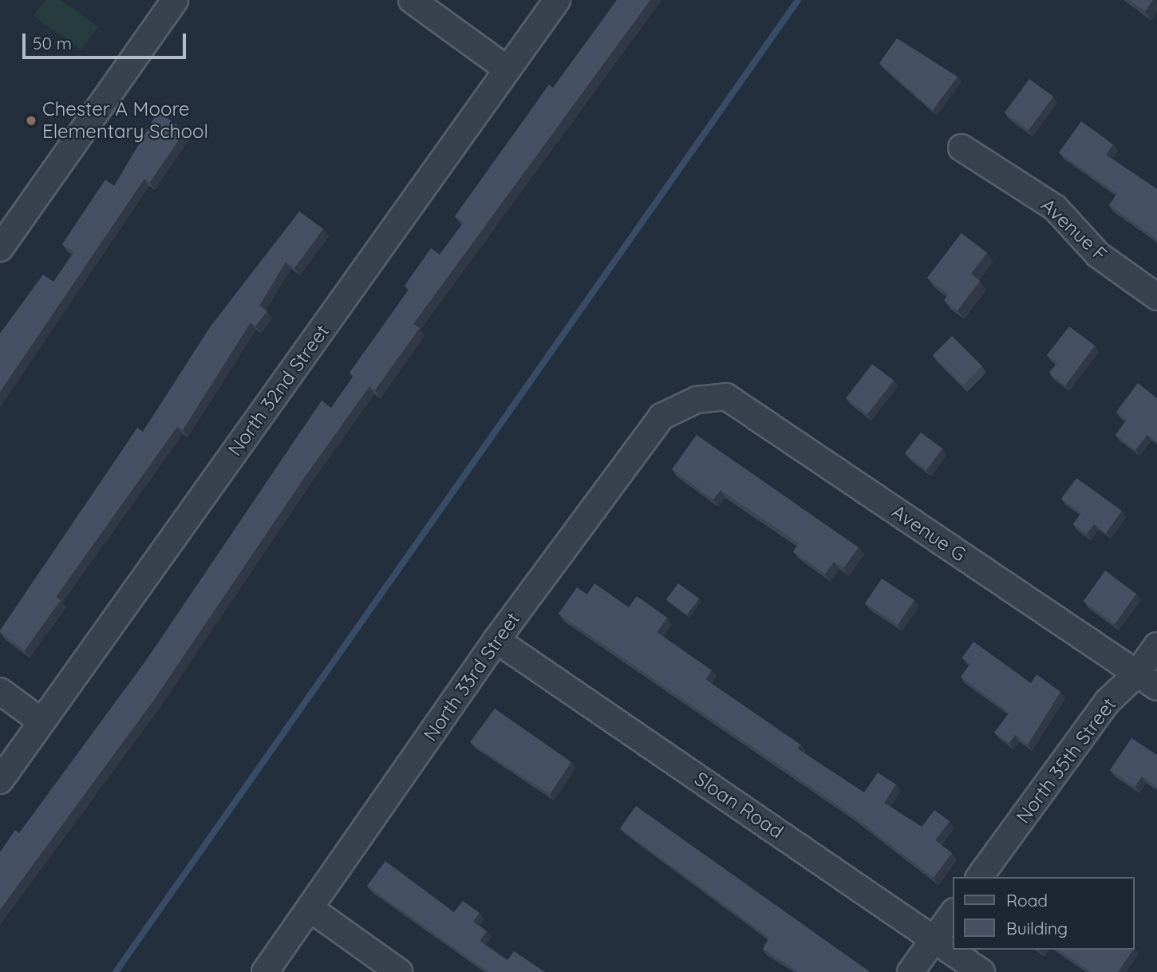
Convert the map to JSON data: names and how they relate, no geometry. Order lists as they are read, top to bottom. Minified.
{"streets":{"street":["Avenue F","North 32nd Street","Avenue G","North 33rd Street","North 35th Street","Sloan Road"]},"crossings":[["Avenue G","North 33rd Street"],["Avenue G","North 35th Street"],["North 33rd Street","Sloan Road"]],"places":["Chester A Moore Elementary School"],"legend":["Road","Building"],"scale_bar":"50 m"}
